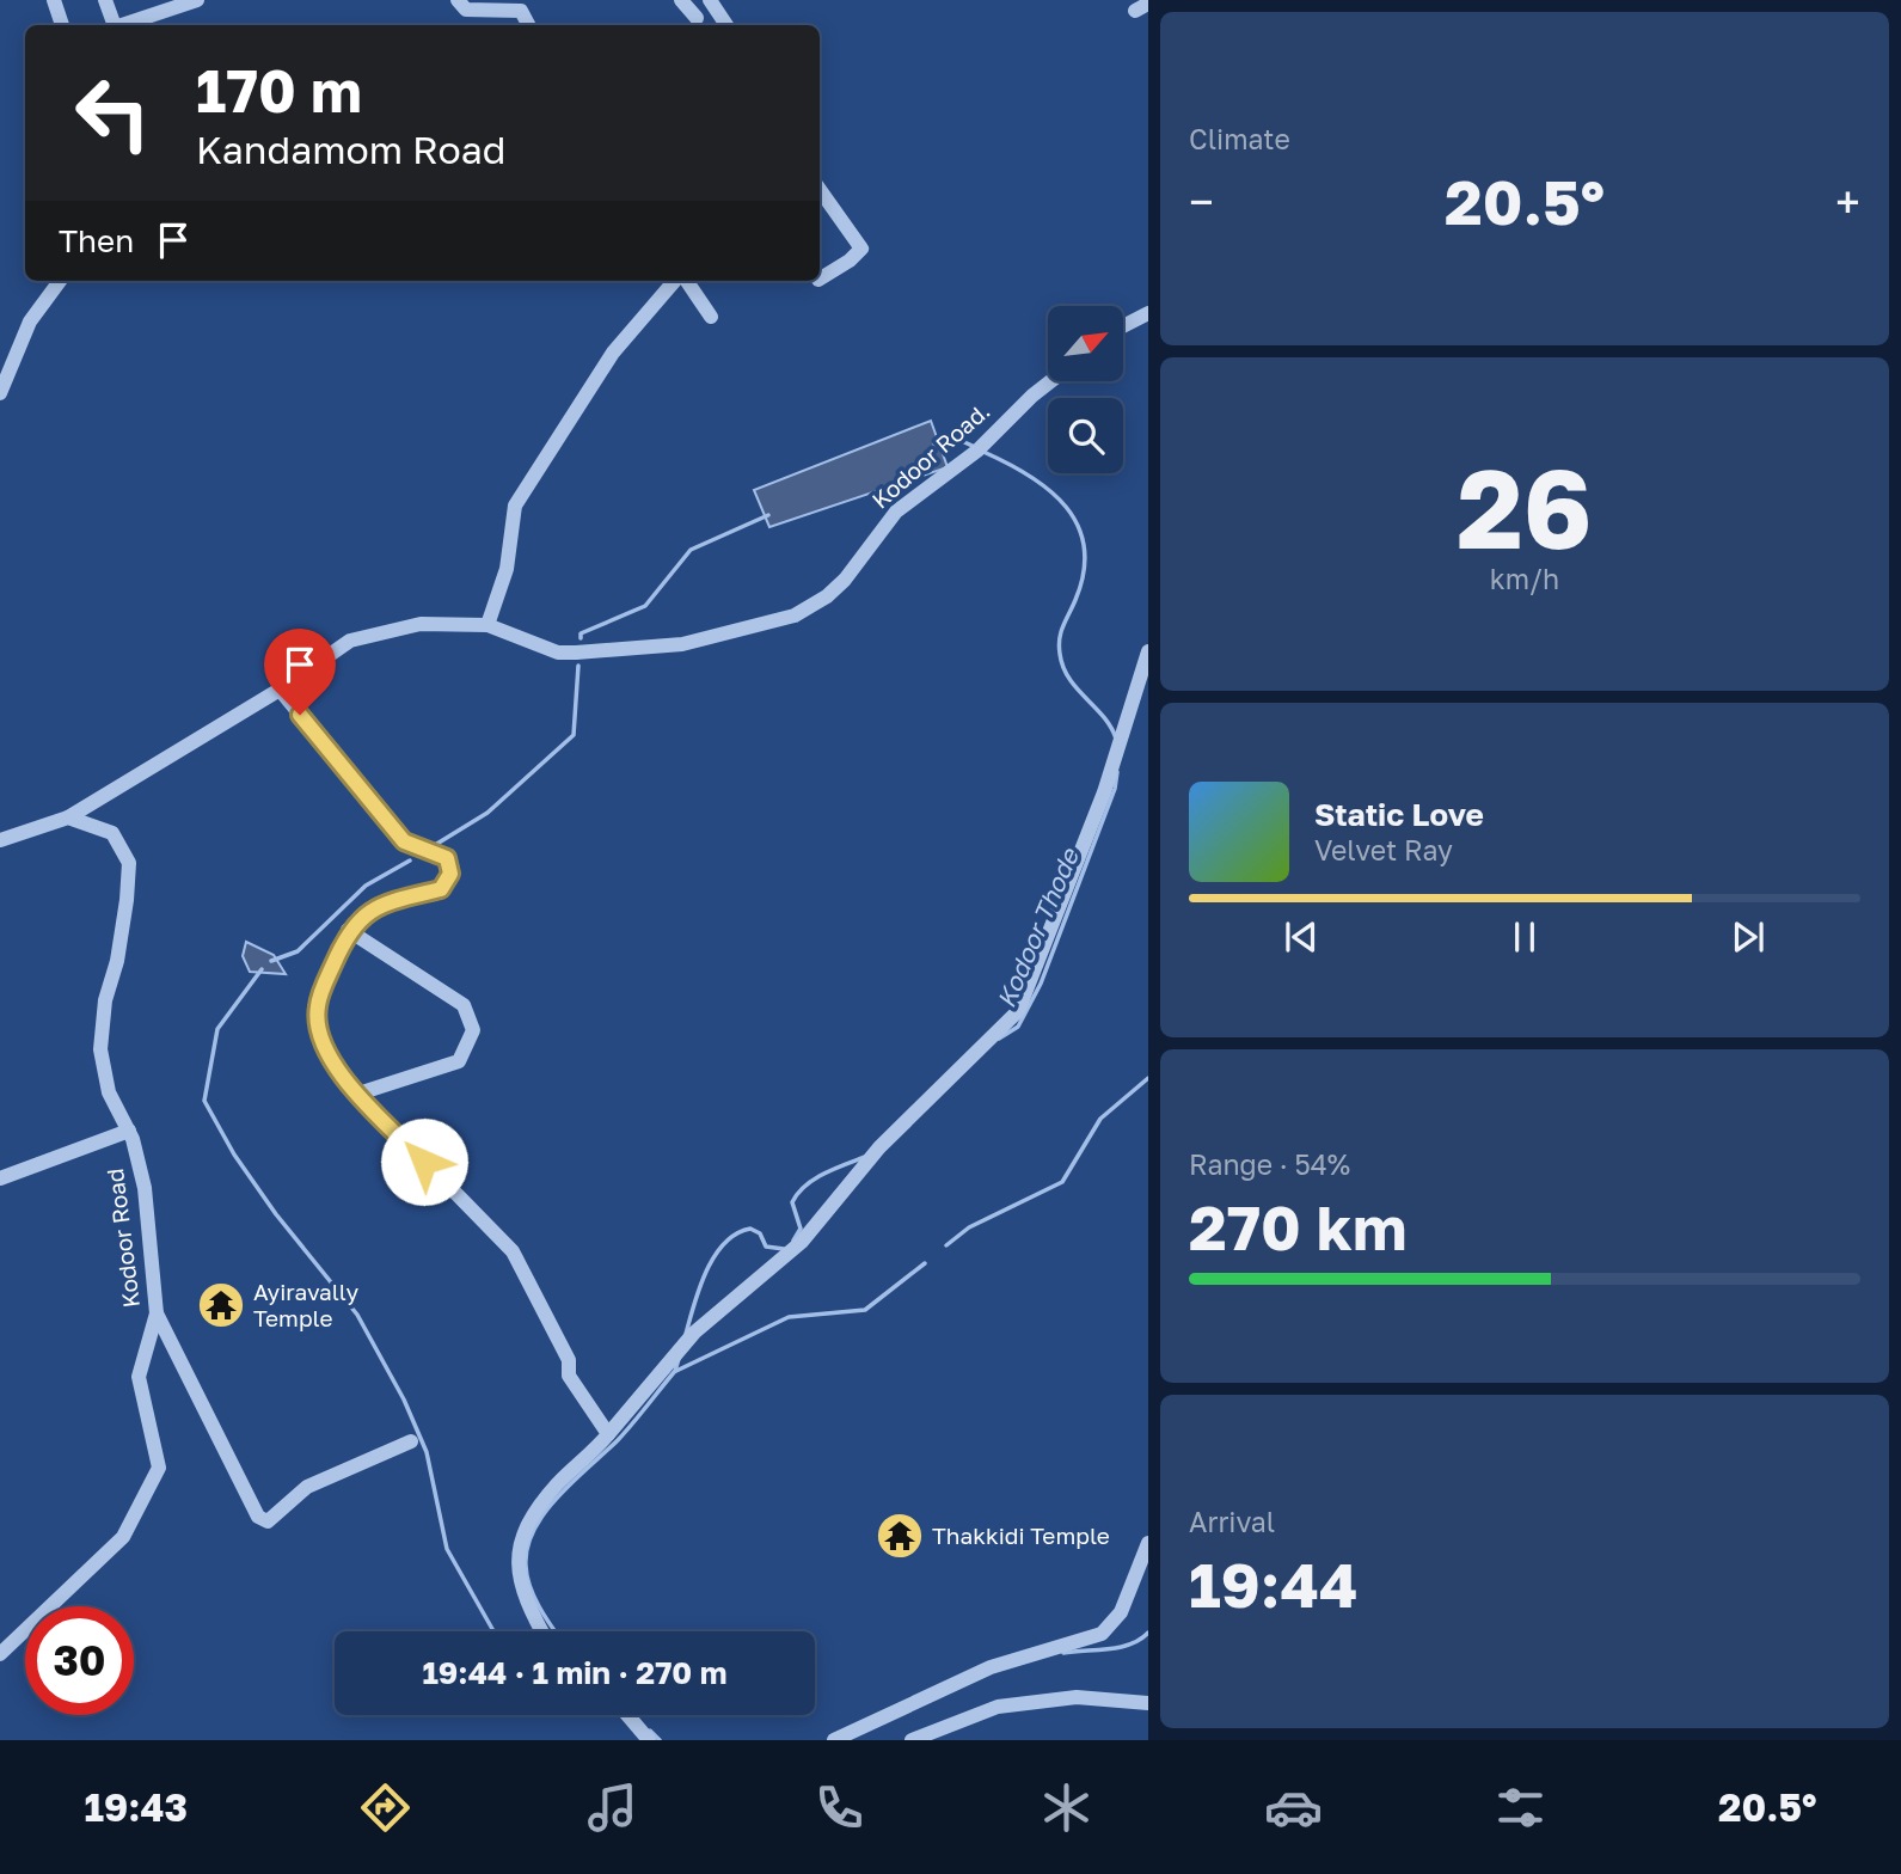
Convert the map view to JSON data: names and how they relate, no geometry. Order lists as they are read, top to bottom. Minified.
{"streets":{"street":["Kodoor Road.","Kodoor Road"]},"water":["Kodoor Thode"],"places":{"temple":["Ayiravally Temple","Thakkidi Temple"]},"north":"top right","page":{"tile":["Climate",["26","km/h"],["Range · 54%","270 km"],["Arrival","19:44"]],"turn":["170 m","Kandamom Road"],"heat":["−","20.5°","+"],"then":"Then","song":["Static Love","Velvet Ray"],"limit":"30","trip":"19:44 · 1 min · 270 m","tabs":["19:43","20.5°"]}}
